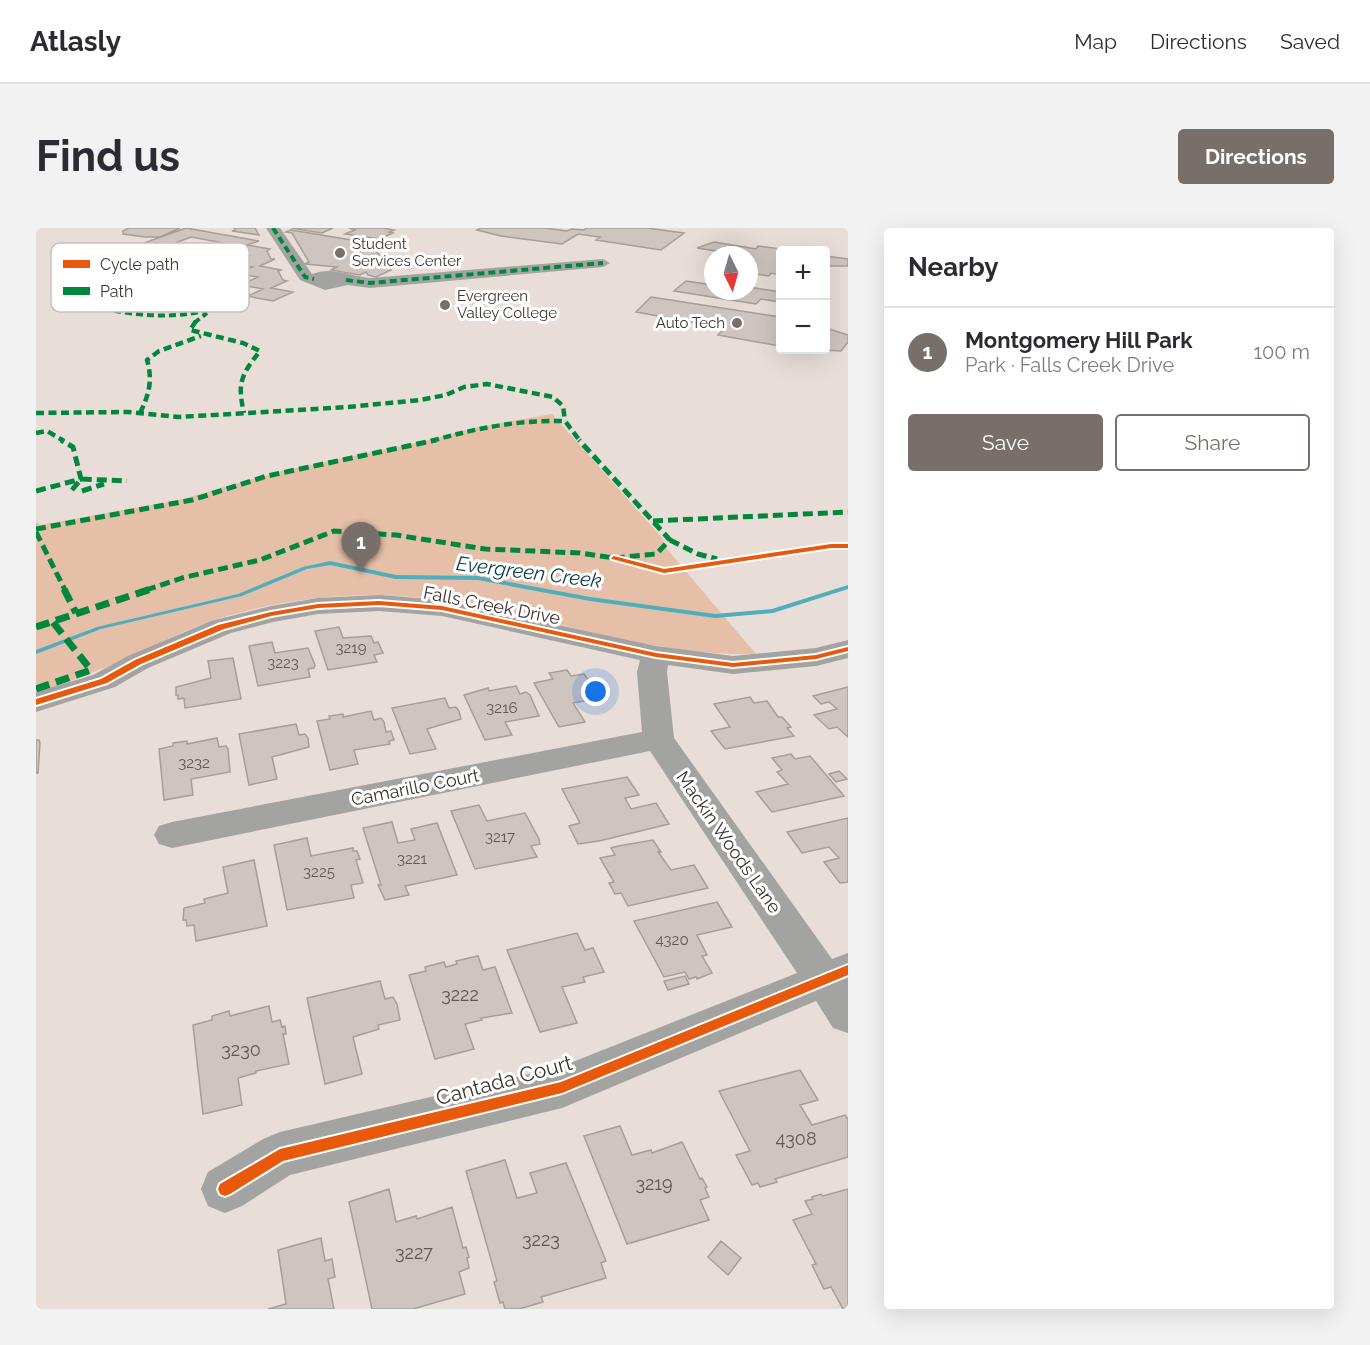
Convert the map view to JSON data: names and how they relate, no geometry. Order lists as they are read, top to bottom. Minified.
{"streets":{"street":["Falls Creek Drive","Camarillo Court","Mackin Woods Lane","Cantada Court"]},"crossings":[["Falls Creek Drive","Mackin Woods Lane"],["Camarillo Court","Mackin Woods Lane"],["Mackin Woods Lane","Cantada Court"]],"water":["Evergreen Creek"],"places":["Student Services Center","Evergreen Valley College","Auto Tech"],"house_numbers":["3219","3223","3216","3232","3217","3221","3225","4320","3222","3230","4308","3219","3223","3227"],"legend":["Cycle path","Path"],"north":"bottom","page":{"header":"Atlasly","nav":["Map","Directions","Saved"],"buttons":["Directions",["Save","Share"]],"title":"Find us","heading":"Nearby","map_buttons":["+","−"],"list":[{"mark":"1","name":"Montgomery Hill Park","note":"Park · Falls Creek Drive","value":"100 m"}],"pins":"1"}}
